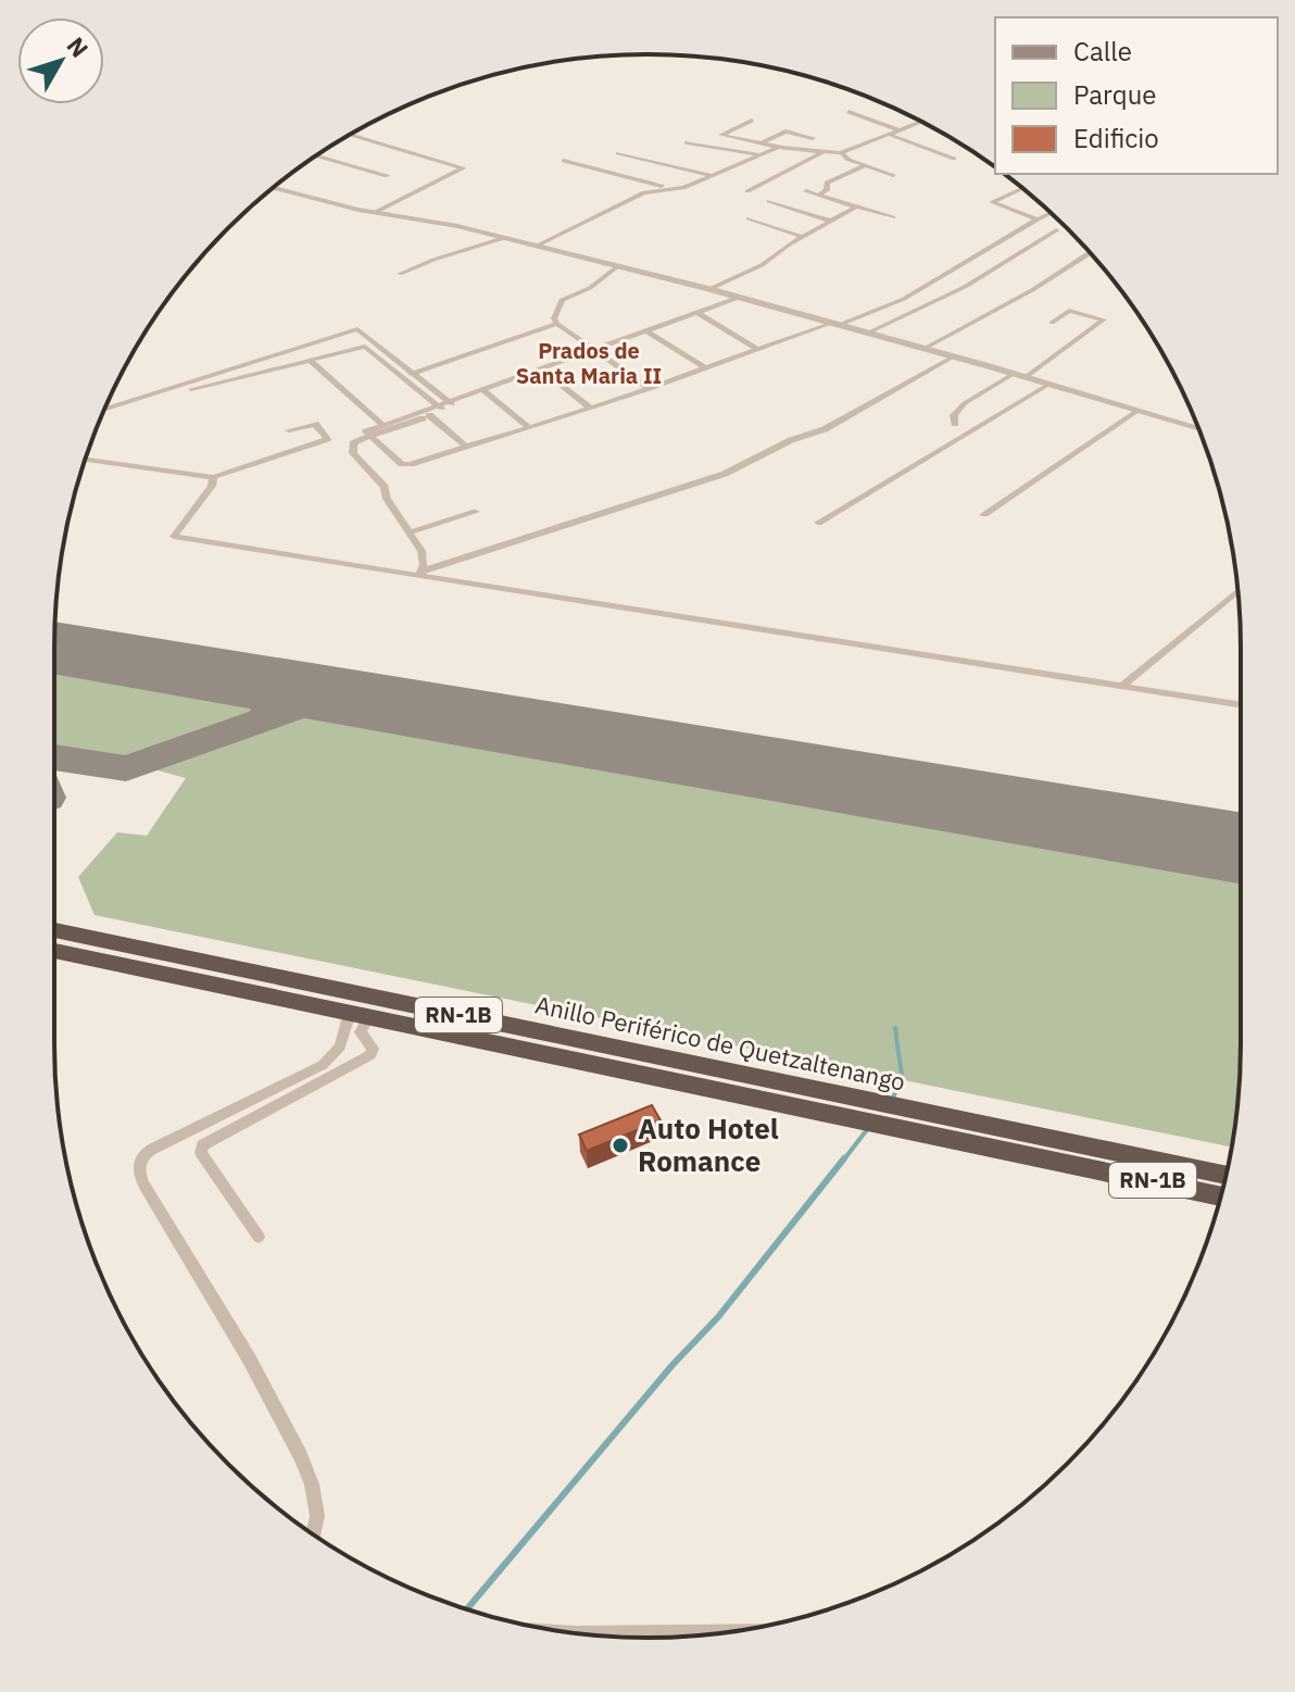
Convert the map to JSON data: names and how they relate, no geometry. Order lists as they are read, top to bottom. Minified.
{"streets":{"highway":["RN-1B","Anillo Periférico de Quetzaltenango"]},"districts":["Prados de Santa Maria II"],"places":["Auto Hotel Romance"],"legend":["Calle","Parque","Edificio"],"north":"top right"}
